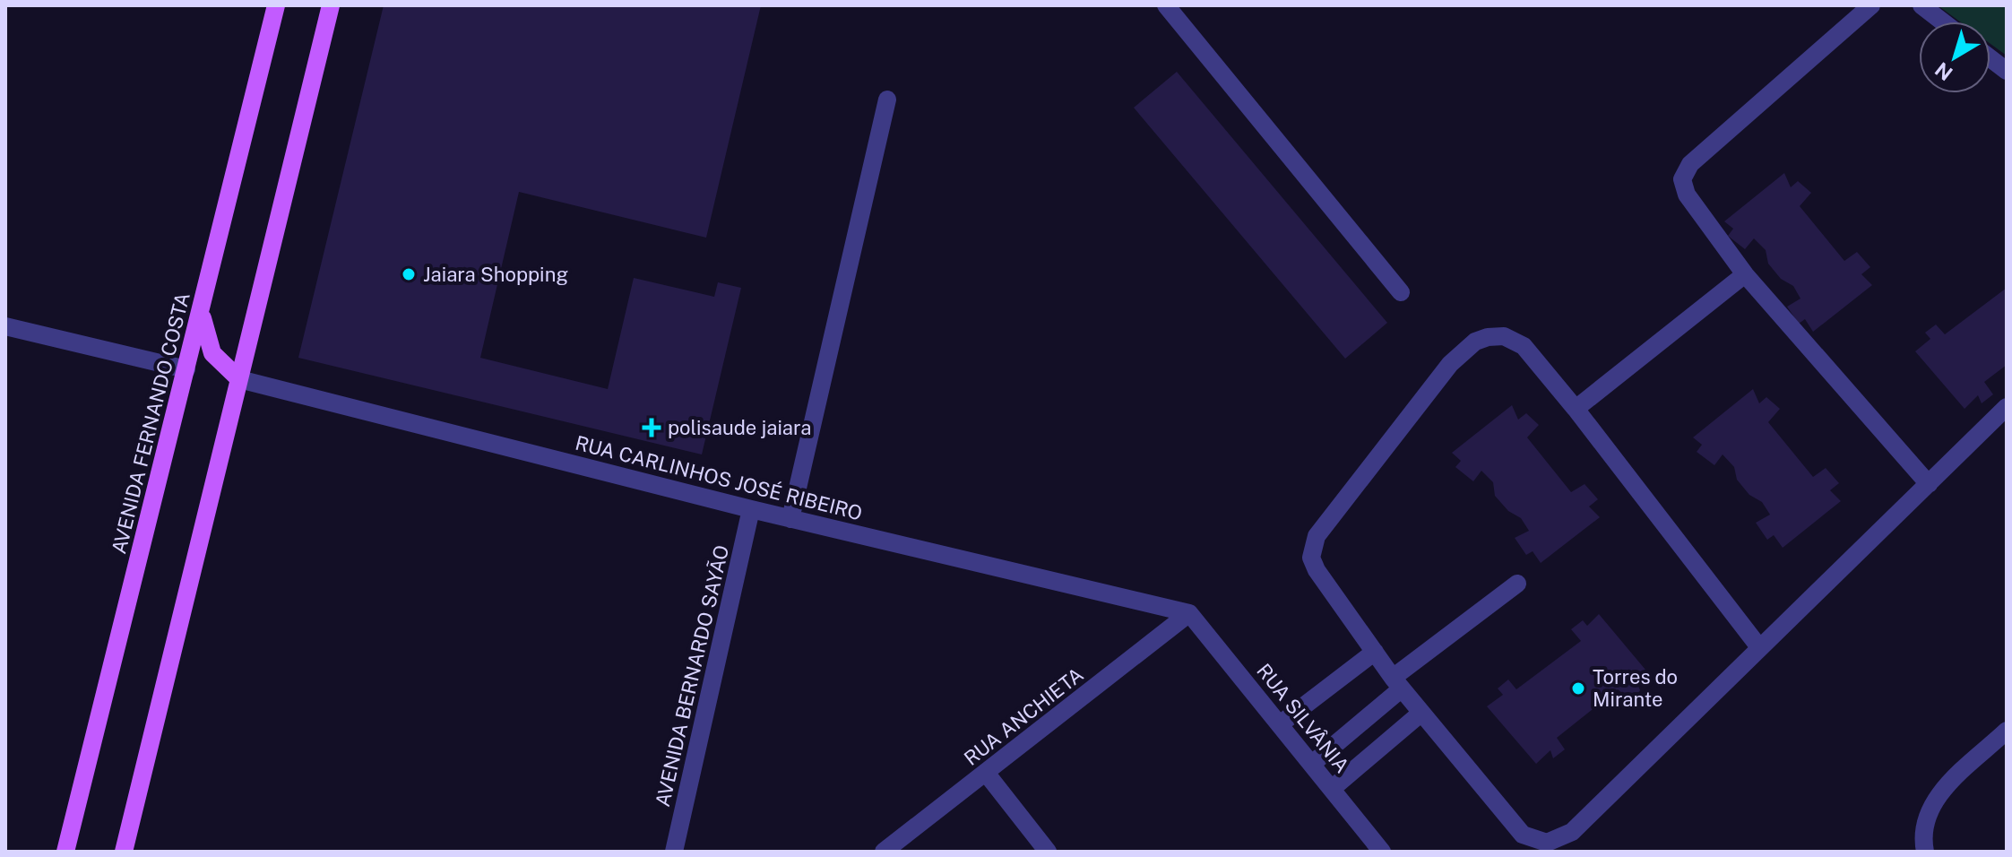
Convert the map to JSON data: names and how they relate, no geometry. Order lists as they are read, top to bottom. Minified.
{"streets":{"main road":["AVENIDA FERNANDO COSTA"],"street":["RUA CARLINHOS JOSÉ RIBEIRO","AVENIDA BERNARDO SAYÃO","RUA ANCHIETA","RUA SILVÂNIA"]},"crossings":[["RUA CARLINHOS JOSÉ RIBEIRO","AVENIDA BERNARDO SAYÃO"],["RUA CARLINHOS JOSÉ RIBEIRO","RUA ANCHIETA"],["RUA CARLINHOS JOSÉ RIBEIRO","RUA SILVÂNIA"],["RUA ANCHIETA","RUA SILVÂNIA"]],"places":{"other":["Jaiara Shopping","Torres do Mirante"],"health":["polisaude jaiara"]},"north":"bottom left"}
